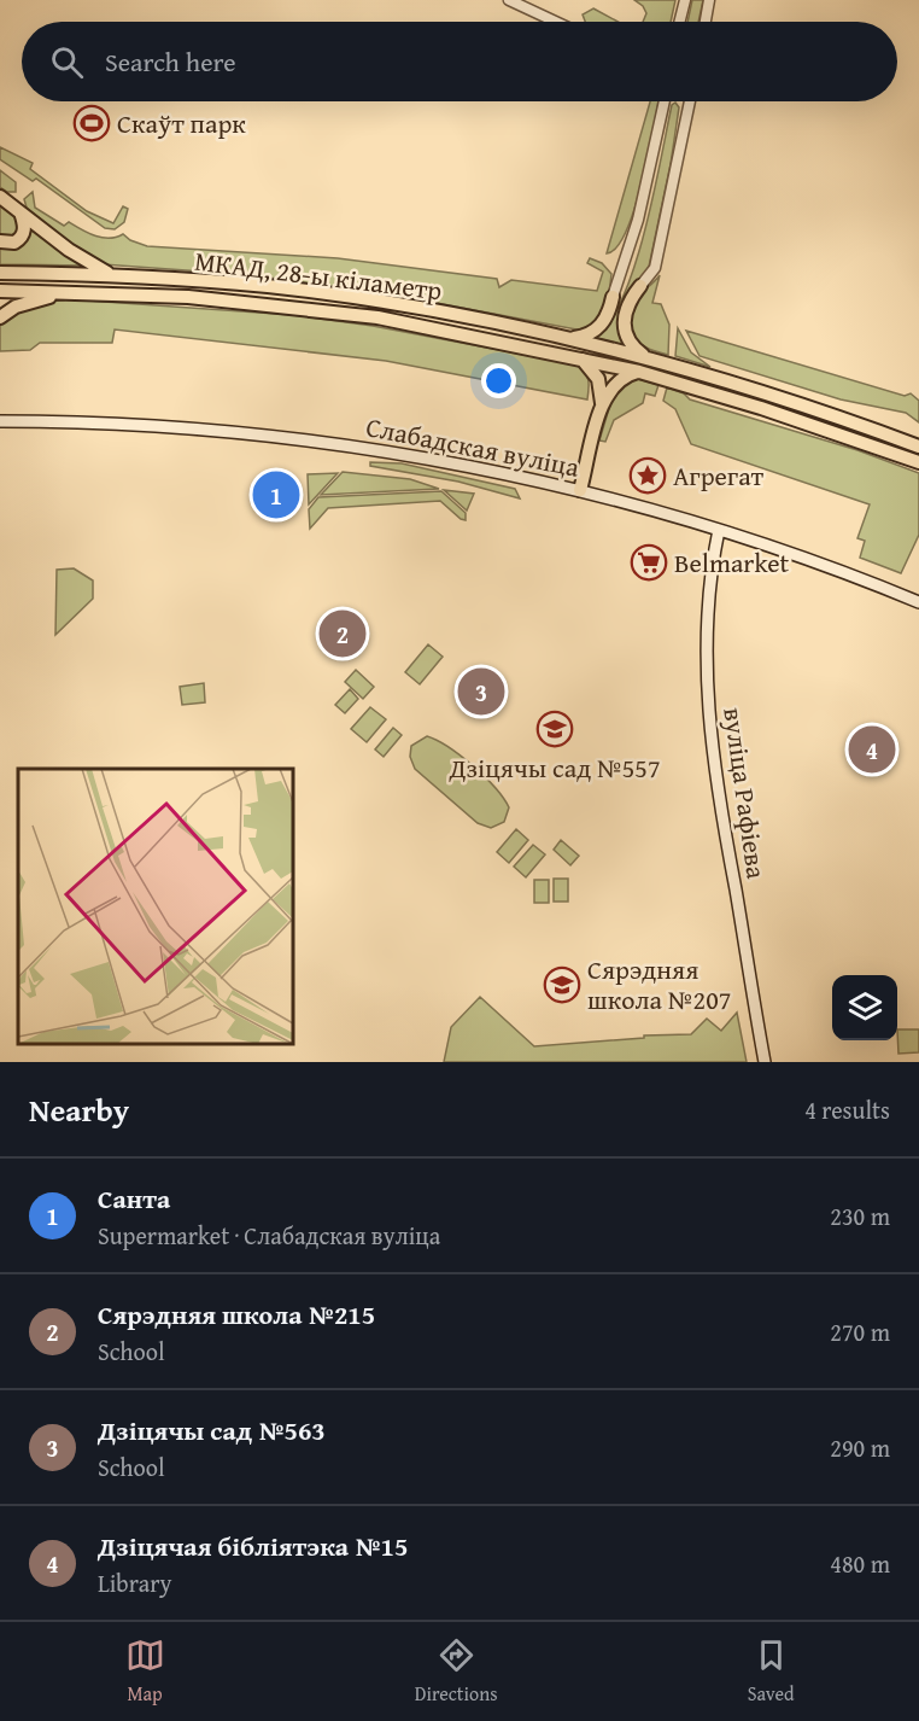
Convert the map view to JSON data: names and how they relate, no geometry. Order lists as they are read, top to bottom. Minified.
{"streets":{"highway":["МКАД, 28-ы кіламетр"],"main road":["Слабадская вуліца","вуліца Рафіева"]},"crossings":[["Слабадская вуліца","вуліца Рафіева"]],"places":{"sports":["Скаўт парк"],"place":["Агрегат"],"supermarket":["Belmarket"],"school or university":["Дзіцячы сад №557","Сярэдняя школа №207"]},"page":{"search":"Search here","pins":["1","2","3","4"],"heading":["Nearby","4 results"],"list":[{"mark":"1","name":"Санта","note":"Supermarket · Слабадская вуліца","value":"230 m"},{"mark":"2","name":"Сярэдняя школа №215","note":"School","value":"270 m"},{"mark":"3","name":"Дзіцячы сад №563","note":"School","value":"290 m"},{"mark":"4","name":"Дзіцячая бібліятэка №15","note":"Library","value":"480 m"}],"nav":["Map","Directions","Saved"]}}
